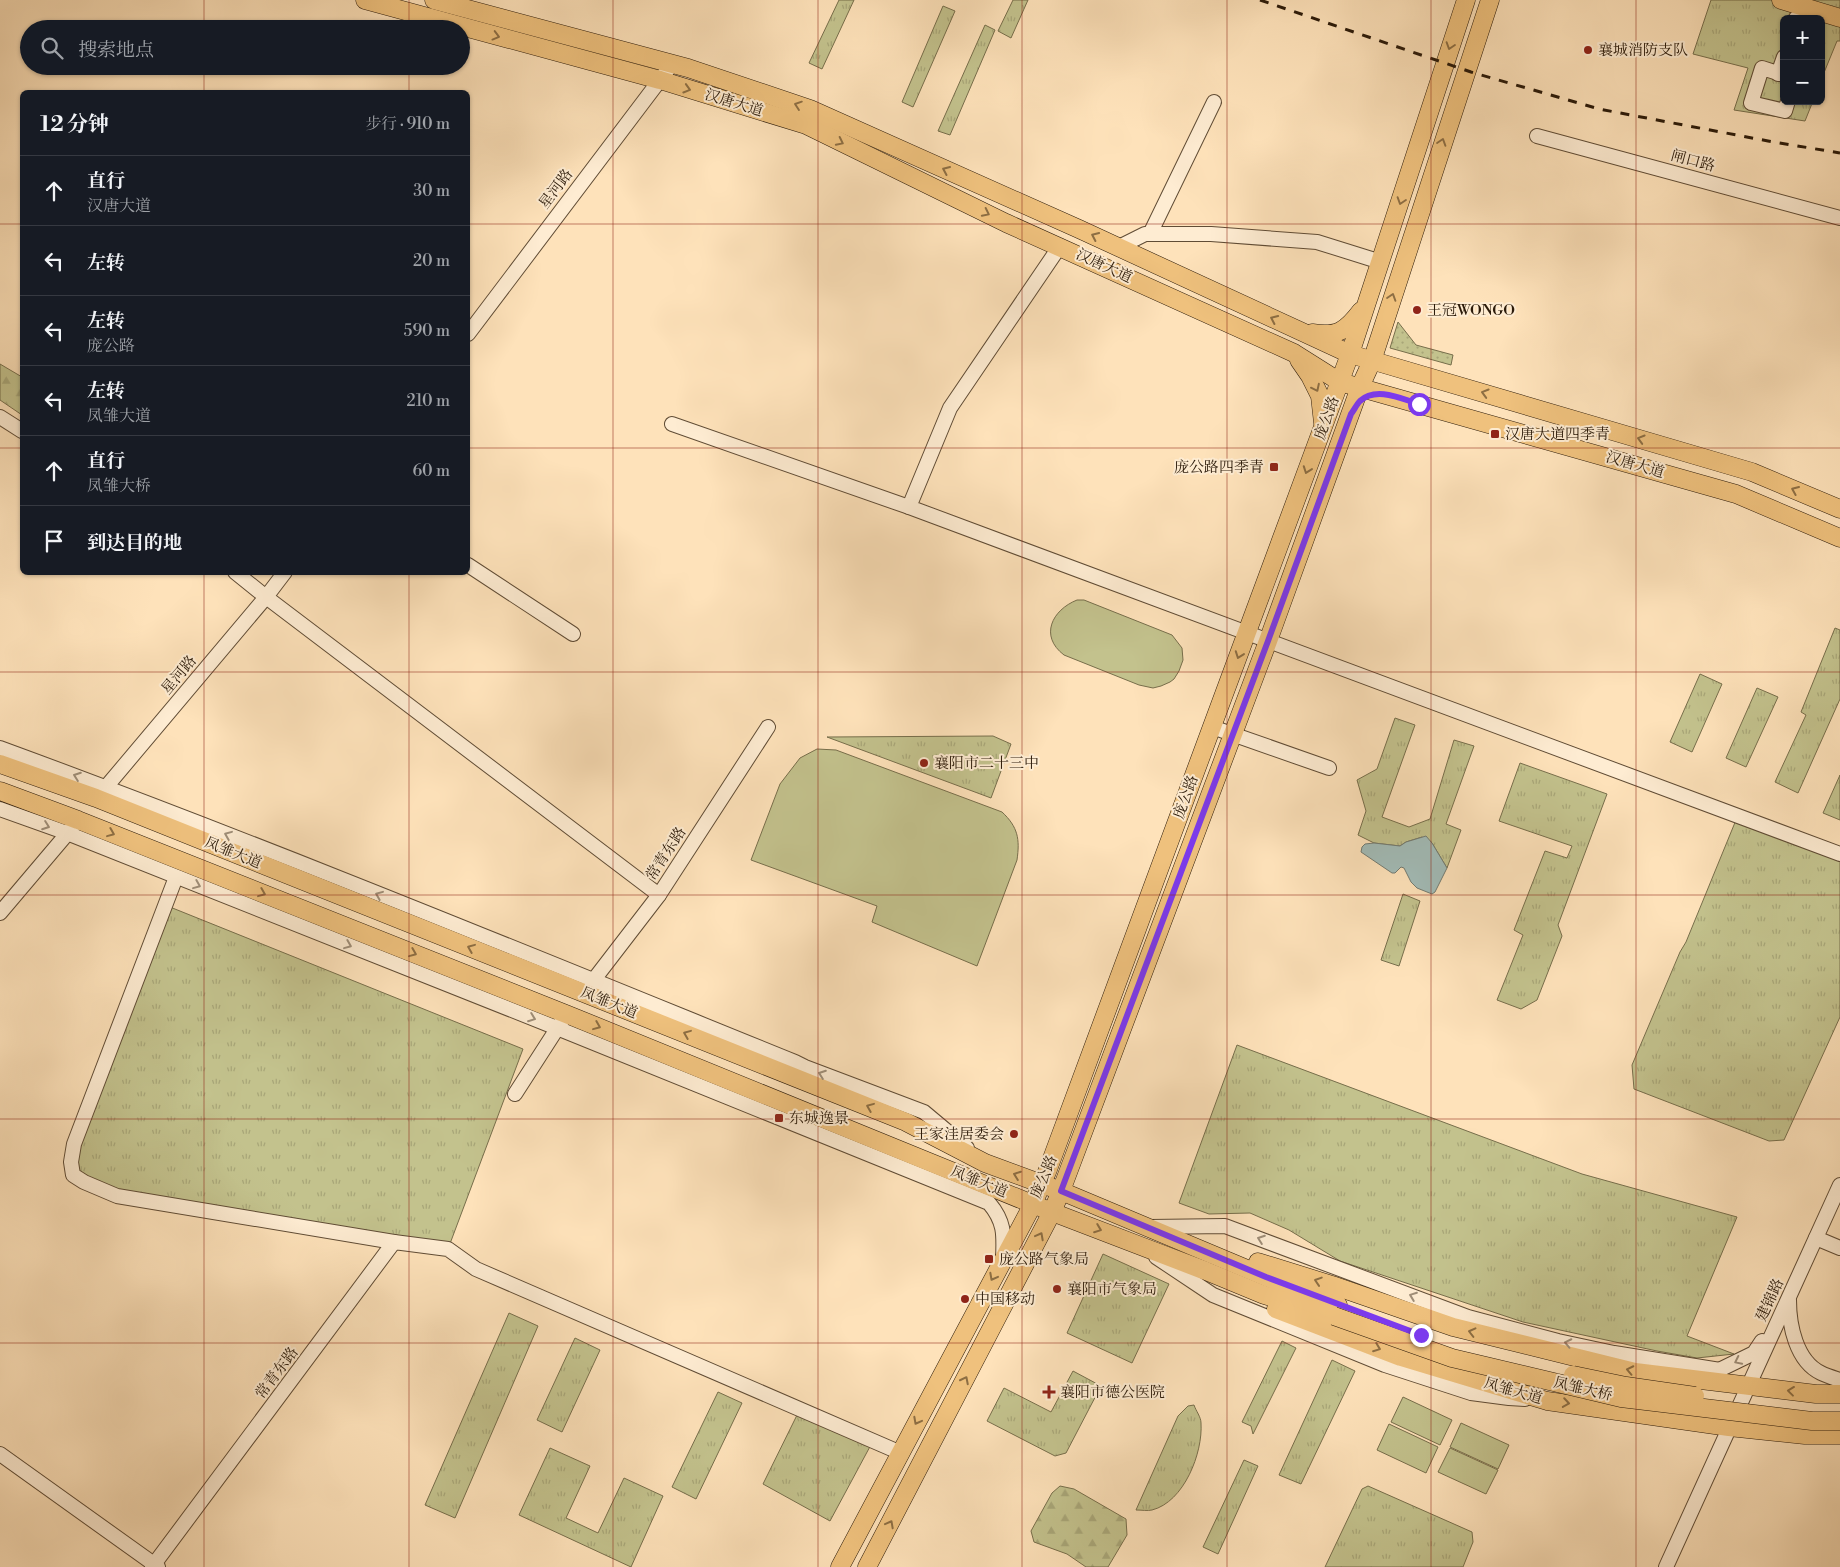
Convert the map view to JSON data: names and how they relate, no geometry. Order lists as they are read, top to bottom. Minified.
{"streets":{"main road":["汉唐大道","庞公路","凤雏大道","凤雏大桥"],"street":["闸口路","星河路","常青东路","建锦路"]},"crossings":[["汉唐大道","星河路"],["汉唐大道","庞公路"],["星河路","凤雏大道"],["庞公路","凤雏大道"],["凤雏大道","常青东路"],["凤雏大道","建锦路"],["凤雏大道","凤雏大桥"]],"places":{"other":["襄城消防支队","王冠WONGO","襄阳市二十三中","王家洼居委会","襄阳市气象局","中国移动"],"transit":["汉唐大道四季青","庞公路四季青","东城逸景","庞公路气象局"],"health":["襄阳市德公医院"]},"page":{"map_buttons":["+","−"],"search":"搜索地点","heading":["12 分钟","步行 · 910 m"],"list":[["直行","汉唐大道","30 m"],["左转","20 m"],["左转","庞公路","590 m"],["左转","凤雏大道","210 m"],["直行","凤雏大桥","60 m"],"到达目的地"]}}
